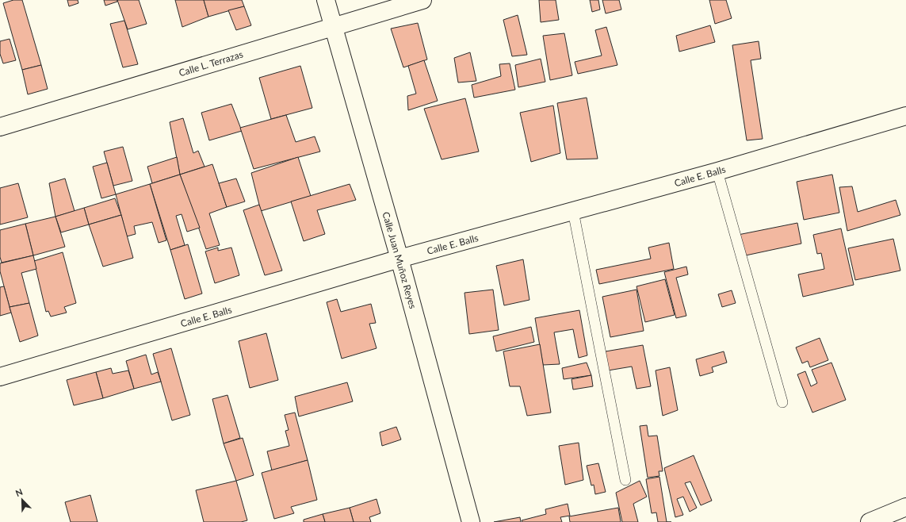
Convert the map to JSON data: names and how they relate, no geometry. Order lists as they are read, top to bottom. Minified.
{"streets":{"street":["Calle L. Terrazas","Calle E. Balls","Calle Juan Muñoz Reyes"]},"crossings":[["Calle L. Terrazas","Calle Juan Muñoz Reyes"],["Calle E. Balls","Calle Juan Muñoz Reyes"]],"north":"top left"}
